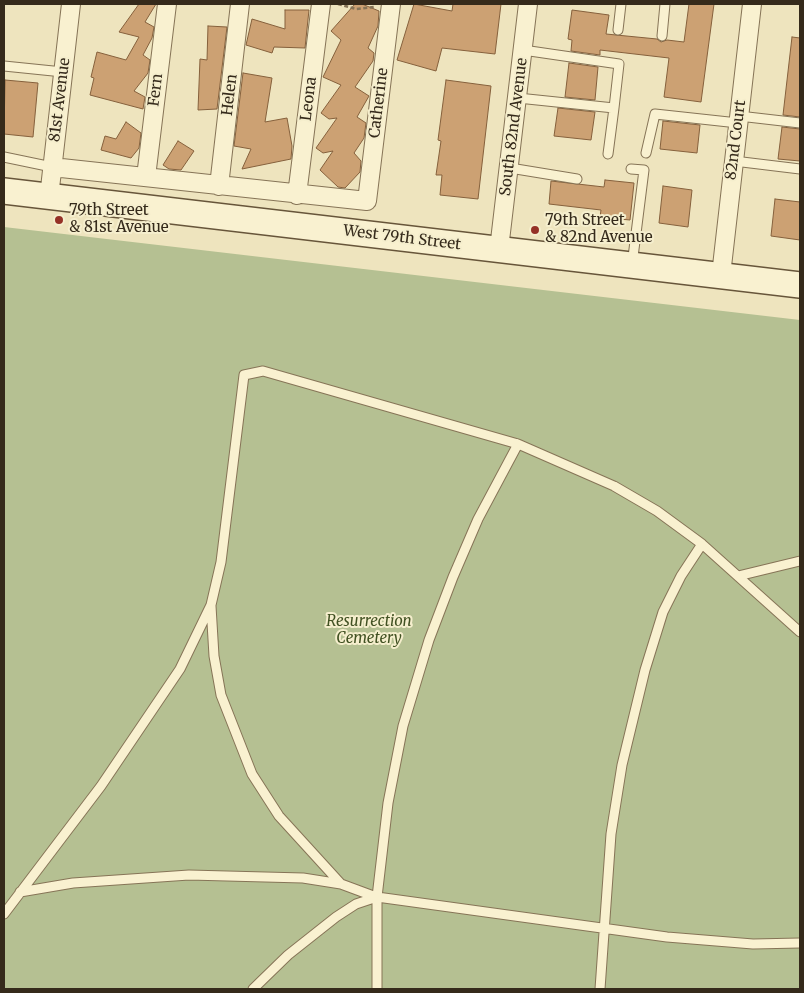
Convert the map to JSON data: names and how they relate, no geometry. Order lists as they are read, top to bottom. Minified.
{"streets":{"main road":["West 79th Street"],"street":["Fern","Helen","Leona","81st Avenue","Catherine","South 82nd Avenue","82nd Court"]},"crossings":[["Leona","Catherine"],["81st Avenue","West 79th Street"],["South 82nd Avenue","West 79th Street"],["82nd Court","West 79th Street"]],"parks":["Resurrection Cemetery"],"places":["79th Street & 81st Avenue","79th Street & 82nd Avenue"]}
